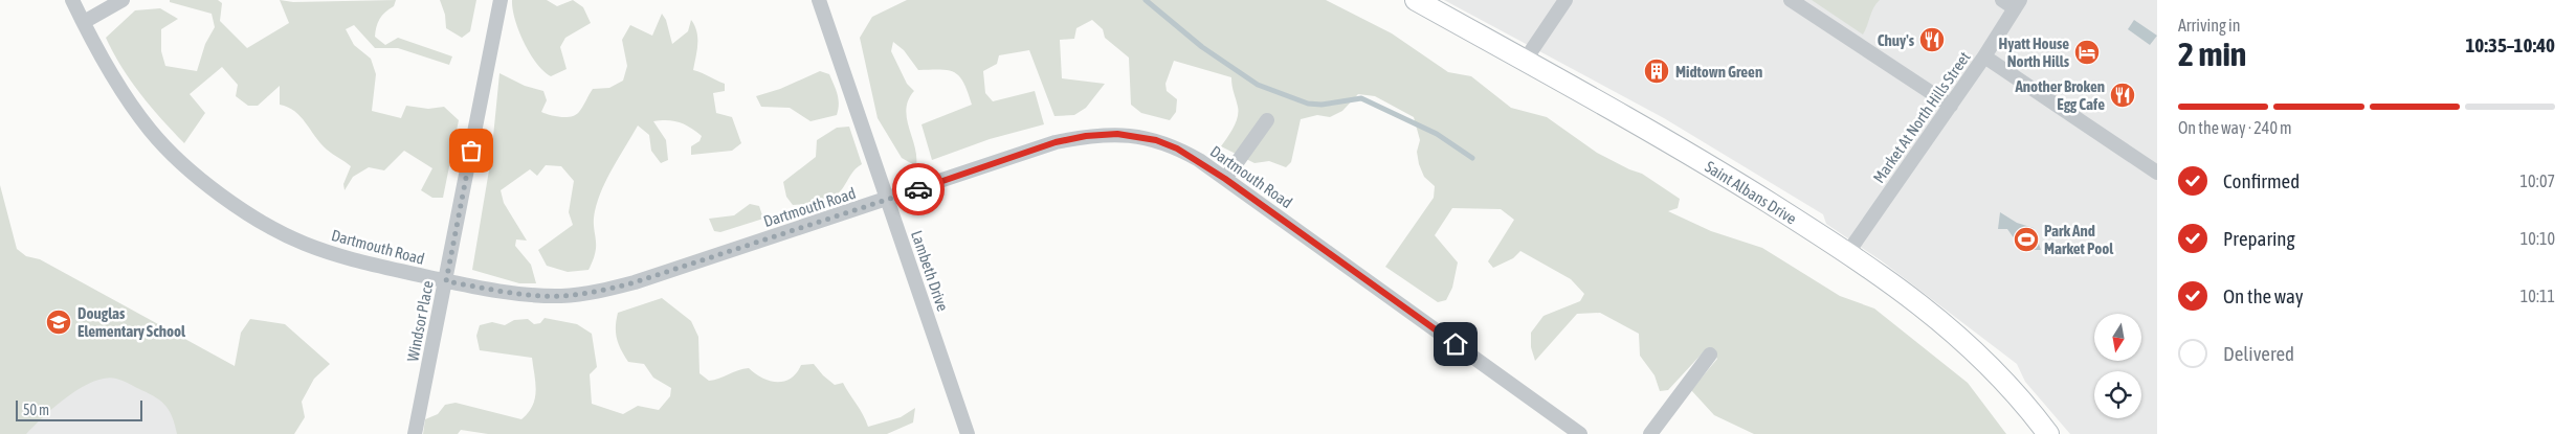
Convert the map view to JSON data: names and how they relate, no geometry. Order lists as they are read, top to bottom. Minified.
{"streets":{"street":["Market At North Hills Street","Dartmouth Road","Saint Albans Drive","Lambeth Drive","Windsor Place"]},"crossings":[["Market At North Hills Street","Saint Albans Drive"],["Dartmouth Road","Lambeth Drive"],["Dartmouth Road","Windsor Place"]],"places":{"restaurant":["Chuy's","Another Broken Egg Cafe"],"hotel":["Hyatt House North Hills"],"building":["Midtown Green"],"sports":["Park And Market Pool"],"school or university":["Douglas Elementary School"]},"scale_bar":"50 m","north":"bottom","page":{"heading":["2 min","Arriving in","10:35–10:40"],"bar":"On the way · 240 m","list":[["Confirmed","10:07"],["Preparing","10:10"],["On the way","10:11"],"Delivered"],"scale":"50 m"}}
